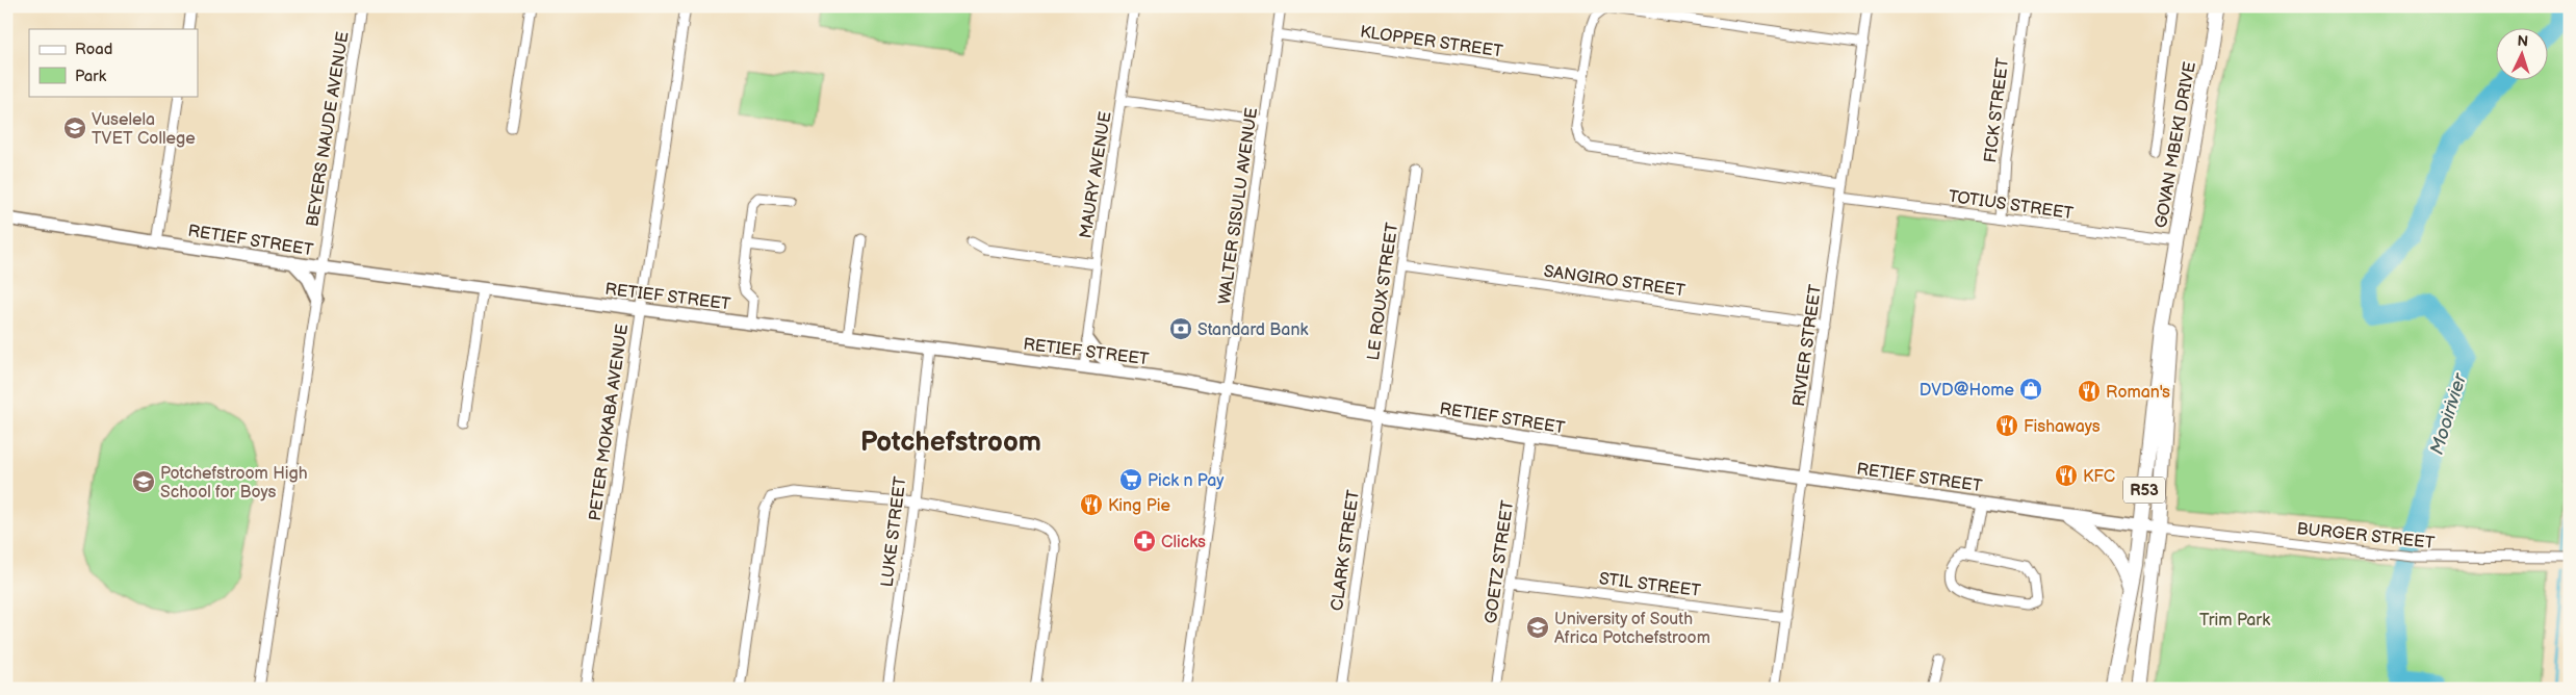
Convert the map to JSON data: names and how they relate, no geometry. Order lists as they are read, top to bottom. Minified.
{"streets":{"main road":["GOVAN MBEKI DRIVE","R53"],"street":["KLOPPER STREET","FICK STREET","BEYERS NAUDE AVENUE","MAURY AVENUE","TOTIUS STREET","WALTER SISULU AVENUE","RETIEF STREET","SANGIRO STREET","LE ROUX STREET","RIVIER STREET","PETER MOKABA AVENUE","LUKE STREET","BURGER STREET","CLARK STREET","GOETZ STREET","STIL STREET"]},"crossings":[["KLOPPER STREET","WALTER SISULU AVENUE"],["FICK STREET","TOTIUS STREET"],["BEYERS NAUDE AVENUE","RETIEF STREET"],["GOVAN MBEKI DRIVE","TOTIUS STREET"],["GOVAN MBEKI DRIVE","RETIEF STREET"],["GOVAN MBEKI DRIVE","BURGER STREET"],["MAURY AVENUE","WALTER SISULU AVENUE"],["MAURY AVENUE","RETIEF STREET"],["TOTIUS STREET","RIVIER STREET"],["WALTER SISULU AVENUE","RETIEF STREET"],["RETIEF STREET","LE ROUX STREET"],["RETIEF STREET","RIVIER STREET"],["RETIEF STREET","PETER MOKABA AVENUE"],["RETIEF STREET","LUKE STREET"],["RETIEF STREET","BURGER STREET"],["RETIEF STREET","CLARK STREET"],["RETIEF STREET","GOETZ STREET"],["SANGIRO STREET","LE ROUX STREET"],["SANGIRO STREET","RIVIER STREET"],["LE ROUX STREET","CLARK STREET"],["RIVIER STREET","STIL STREET"],["GOETZ STREET","STIL STREET"]],"districts":["Potchefstroom"],"water":["Mooirivier"],"parks":["Trim Park"],"places":{"school or university":["Vuselela TVET College","Potchefstroom High School for Boys","University of South Africa Potchefstroom"],"bank":["Standard Bank"],"shop":["DVD@Home"],"restaurant":["Roman's","Fishaways","KFC","King Pie"],"supermarket":["Pick n Pay"],"pharmacy":["Clicks"]},"legend":["Road","Park"],"north":"top"}
